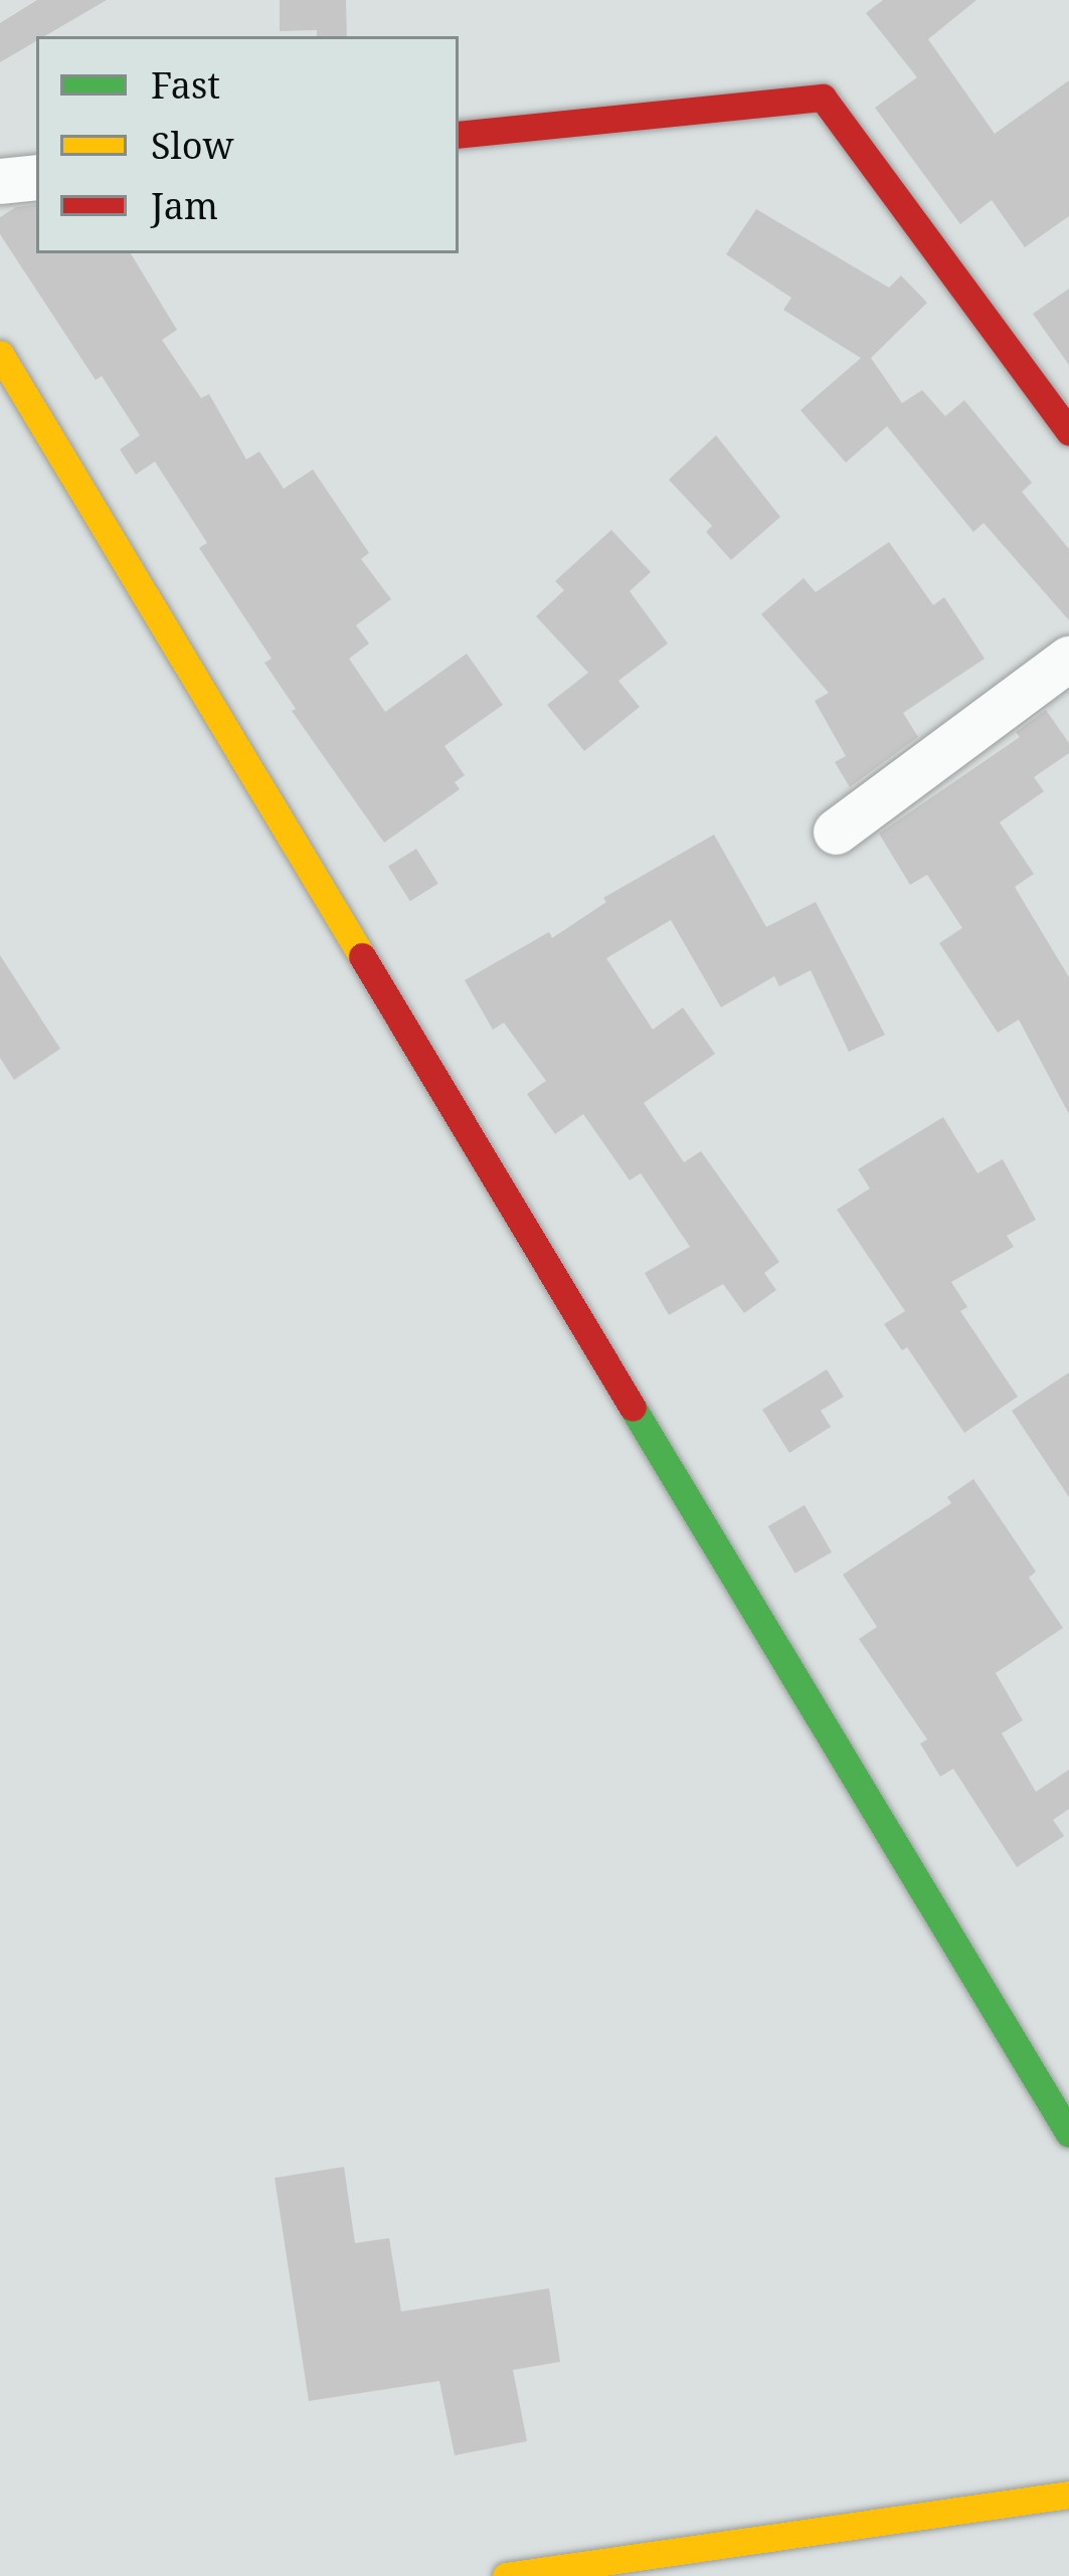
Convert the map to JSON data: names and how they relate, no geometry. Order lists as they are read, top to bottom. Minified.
{"legend":["Fast","Slow","Jam"]}
